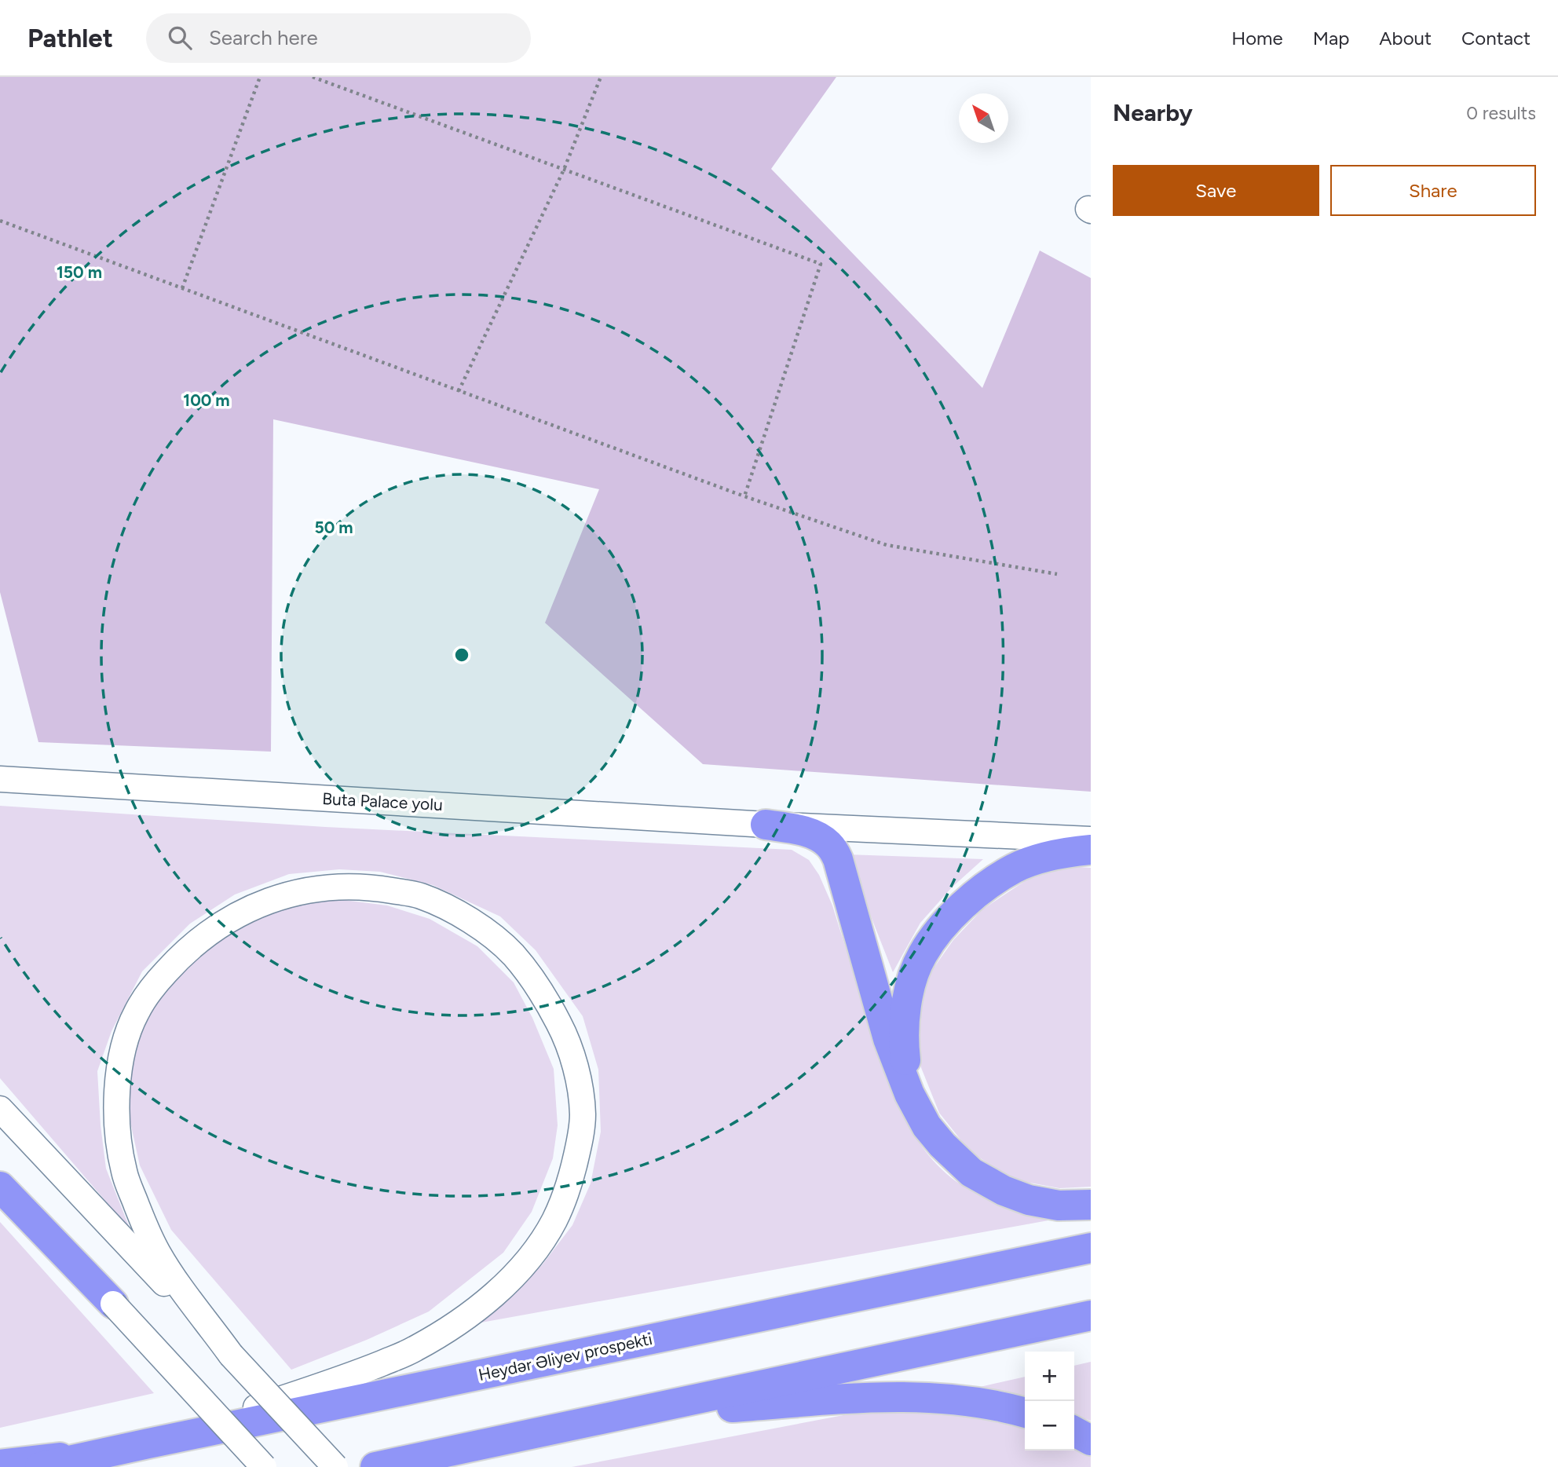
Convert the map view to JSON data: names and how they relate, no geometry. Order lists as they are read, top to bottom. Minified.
{"streets":{"highway":["Heydər Əliyev prospekti"],"street":["Buta Palace yolu"]},"north":"top left","page":{"header":"Pathlet","search":"Search here","nav":["Home","Map","About","Contact"],"heading":["Nearby","0 results"],"buttons":["Save","Share"],"map_buttons":["+","−"]},"rings":["150 m","100 m","50 m"]}
